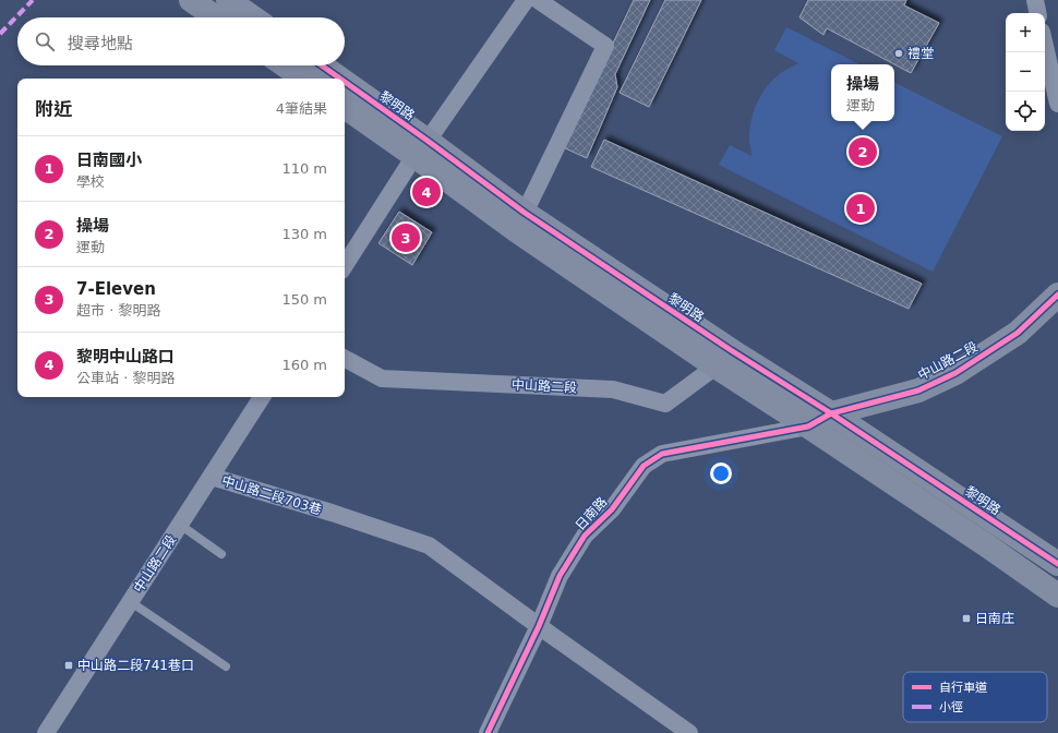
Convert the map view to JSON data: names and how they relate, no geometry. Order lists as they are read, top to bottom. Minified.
{"streets":{"street":["黎明路","中山路二段","中山路二段703巷","日南路"]},"crossings":[["黎明路","中山路二段"],["黎明路","日南路"],["中山路二段","中山路二段703巷"],["中山路二段","日南路"],["中山路二段703巷","日南路"]],"places":{"other":["禮堂"],"transit":["日南庄","中山路二段741巷口"]},"legend":["自行車道","小徑"],"page":{"map_buttons":["+","−"],"search":"搜尋地點","popup":["操場","運動"],"heading":["附近","4筆結果"],"pins":["2","4","1","3"],"list":[{"mark":"1","name":"日南國小","note":"學校","value":"110 m"},{"mark":"2","name":"操場","note":"運動","value":"130 m"},{"mark":"3","name":"7-Eleven","note":"超市 · 黎明路","value":"150 m"},{"mark":"4","name":"黎明中山路口","note":"公車站 · 黎明路","value":"160 m"}]}}
